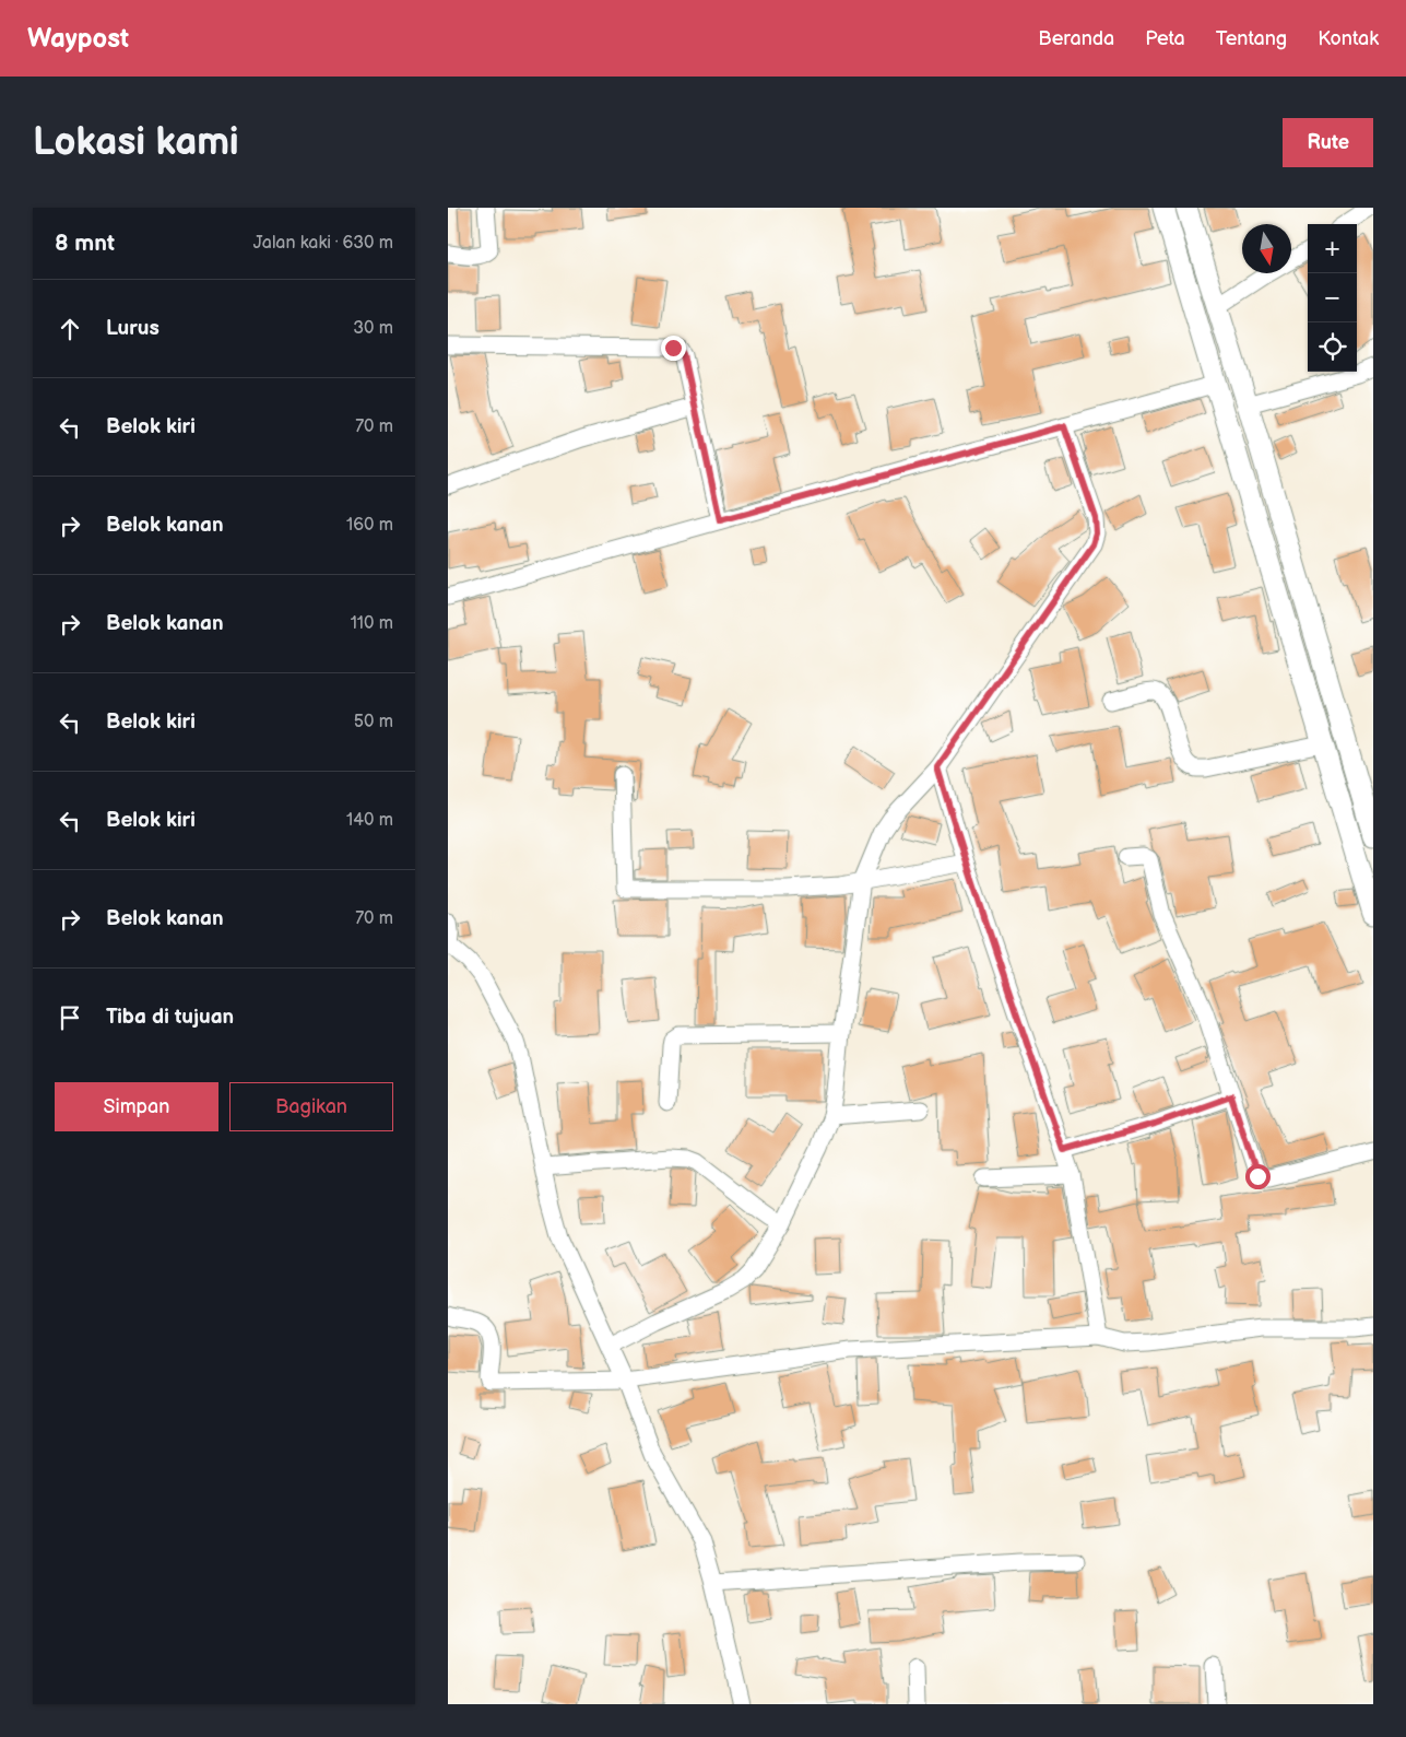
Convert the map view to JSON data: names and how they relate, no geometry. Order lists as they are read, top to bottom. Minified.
{"north":"bottom","page":{"header":"Waypost","nav":["Beranda","Peta","Tentang","Kontak"],"buttons":["Rute",["Simpan","Bagikan"]],"title":"Lokasi kami","heading":["8 mnt","Jalan kaki · 630 m"],"map_buttons":["+","−"],"list":[["Lurus","30 m"],["Belok kiri","70 m"],["Belok kanan","160 m"],["Belok kanan","110 m"],["Belok kiri","50 m"],["Belok kiri","140 m"],["Belok kanan","70 m"],"Tiba di tujuan"]}}
